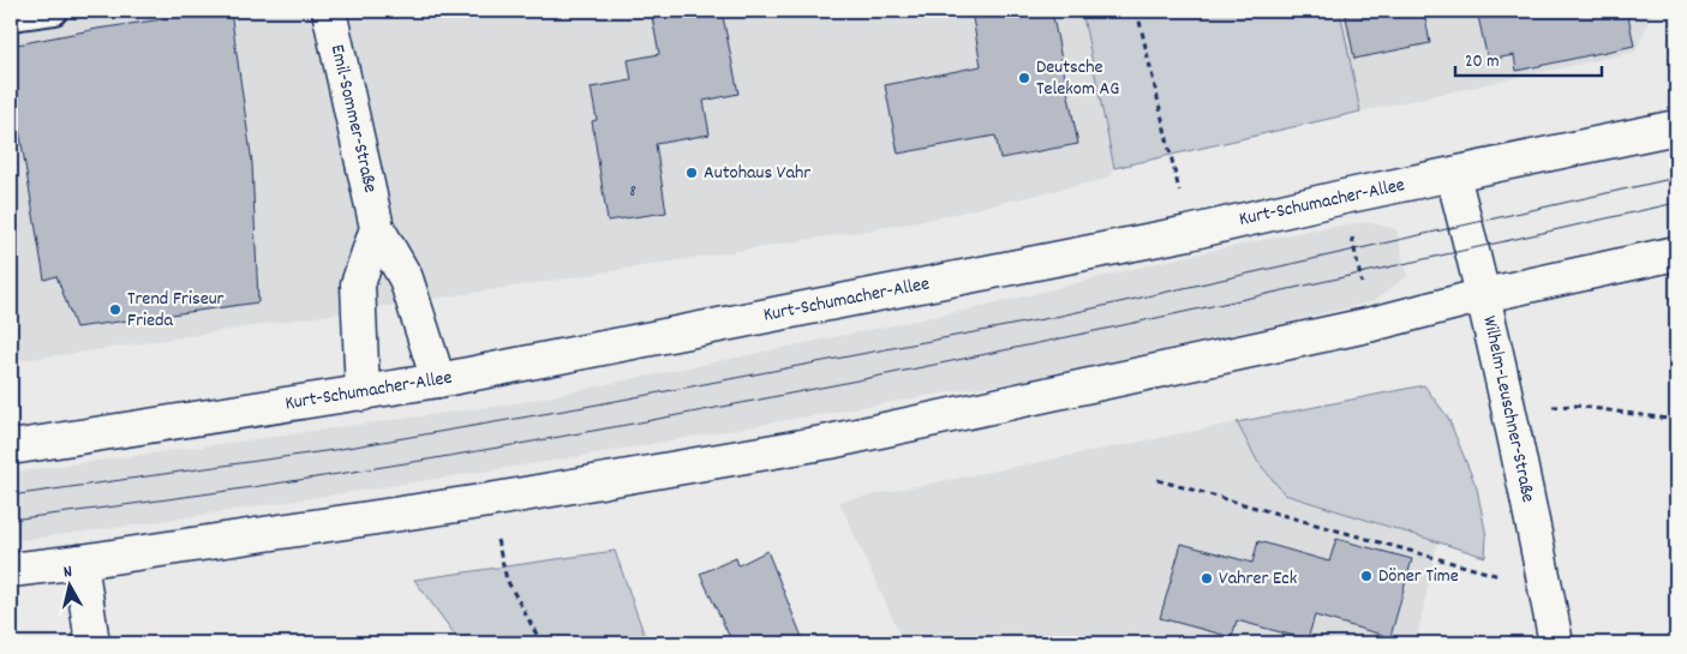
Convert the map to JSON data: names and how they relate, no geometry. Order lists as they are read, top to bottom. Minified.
{"streets":{"street":["Emil-Sommer-Straße","Kurt-Schumacher-Allee","Wilhelm-Leuschner-Straße"]},"crossings":[["Emil-Sommer-Straße","Kurt-Schumacher-Allee"],["Kurt-Schumacher-Allee","Wilhelm-Leuschner-Straße"]],"places":["Deutsche Telekom AG","Autohaus Vahr","Trend Friseur Frieda","Döner Time","Vahrer Eck"],"house_numbers":["8"],"scale_bar":"20 m","north":"top"}
